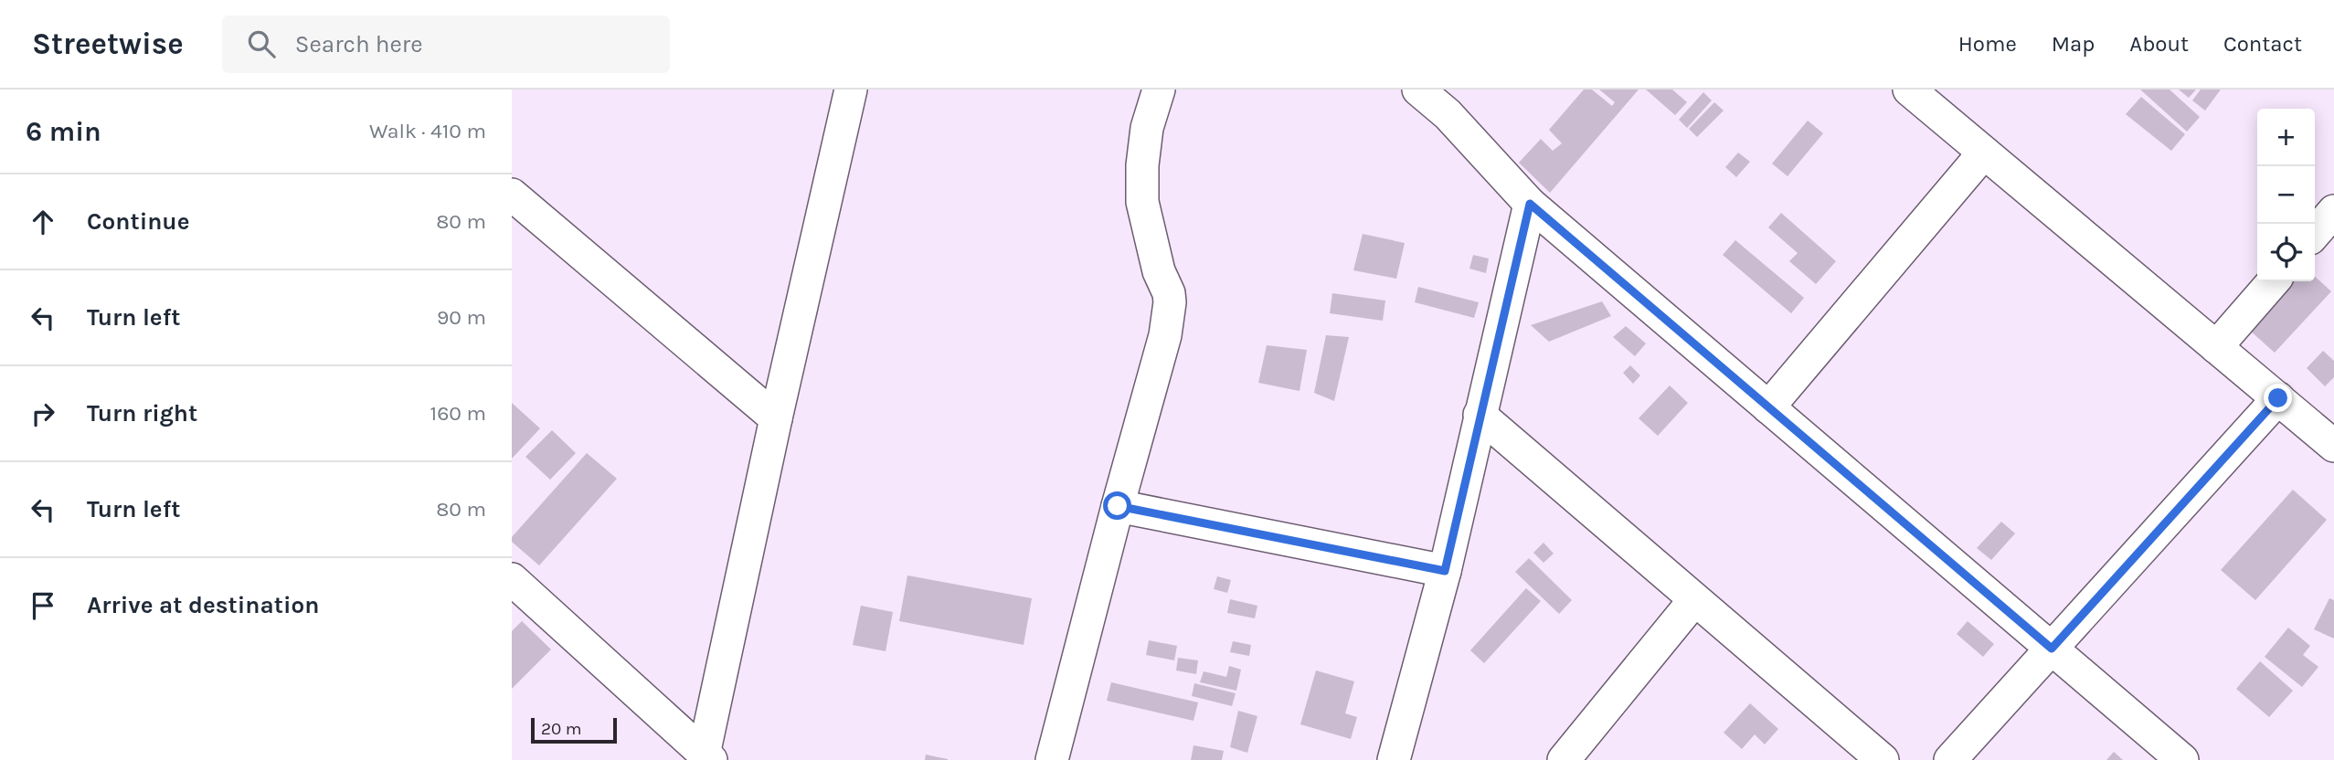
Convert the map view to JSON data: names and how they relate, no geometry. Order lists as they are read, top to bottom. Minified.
{"scale_bar":"20 m","page":{"header":"Streetwise","search":"Search here","nav":["Home","Map","About","Contact"],"heading":["6 min","Walk · 410 m"],"map_buttons":["+","−"],"list":[["Continue","80 m"],["Turn left","90 m"],["Turn right","160 m"],["Turn left","80 m"],"Arrive at destination"],"scale":"20 m"}}
